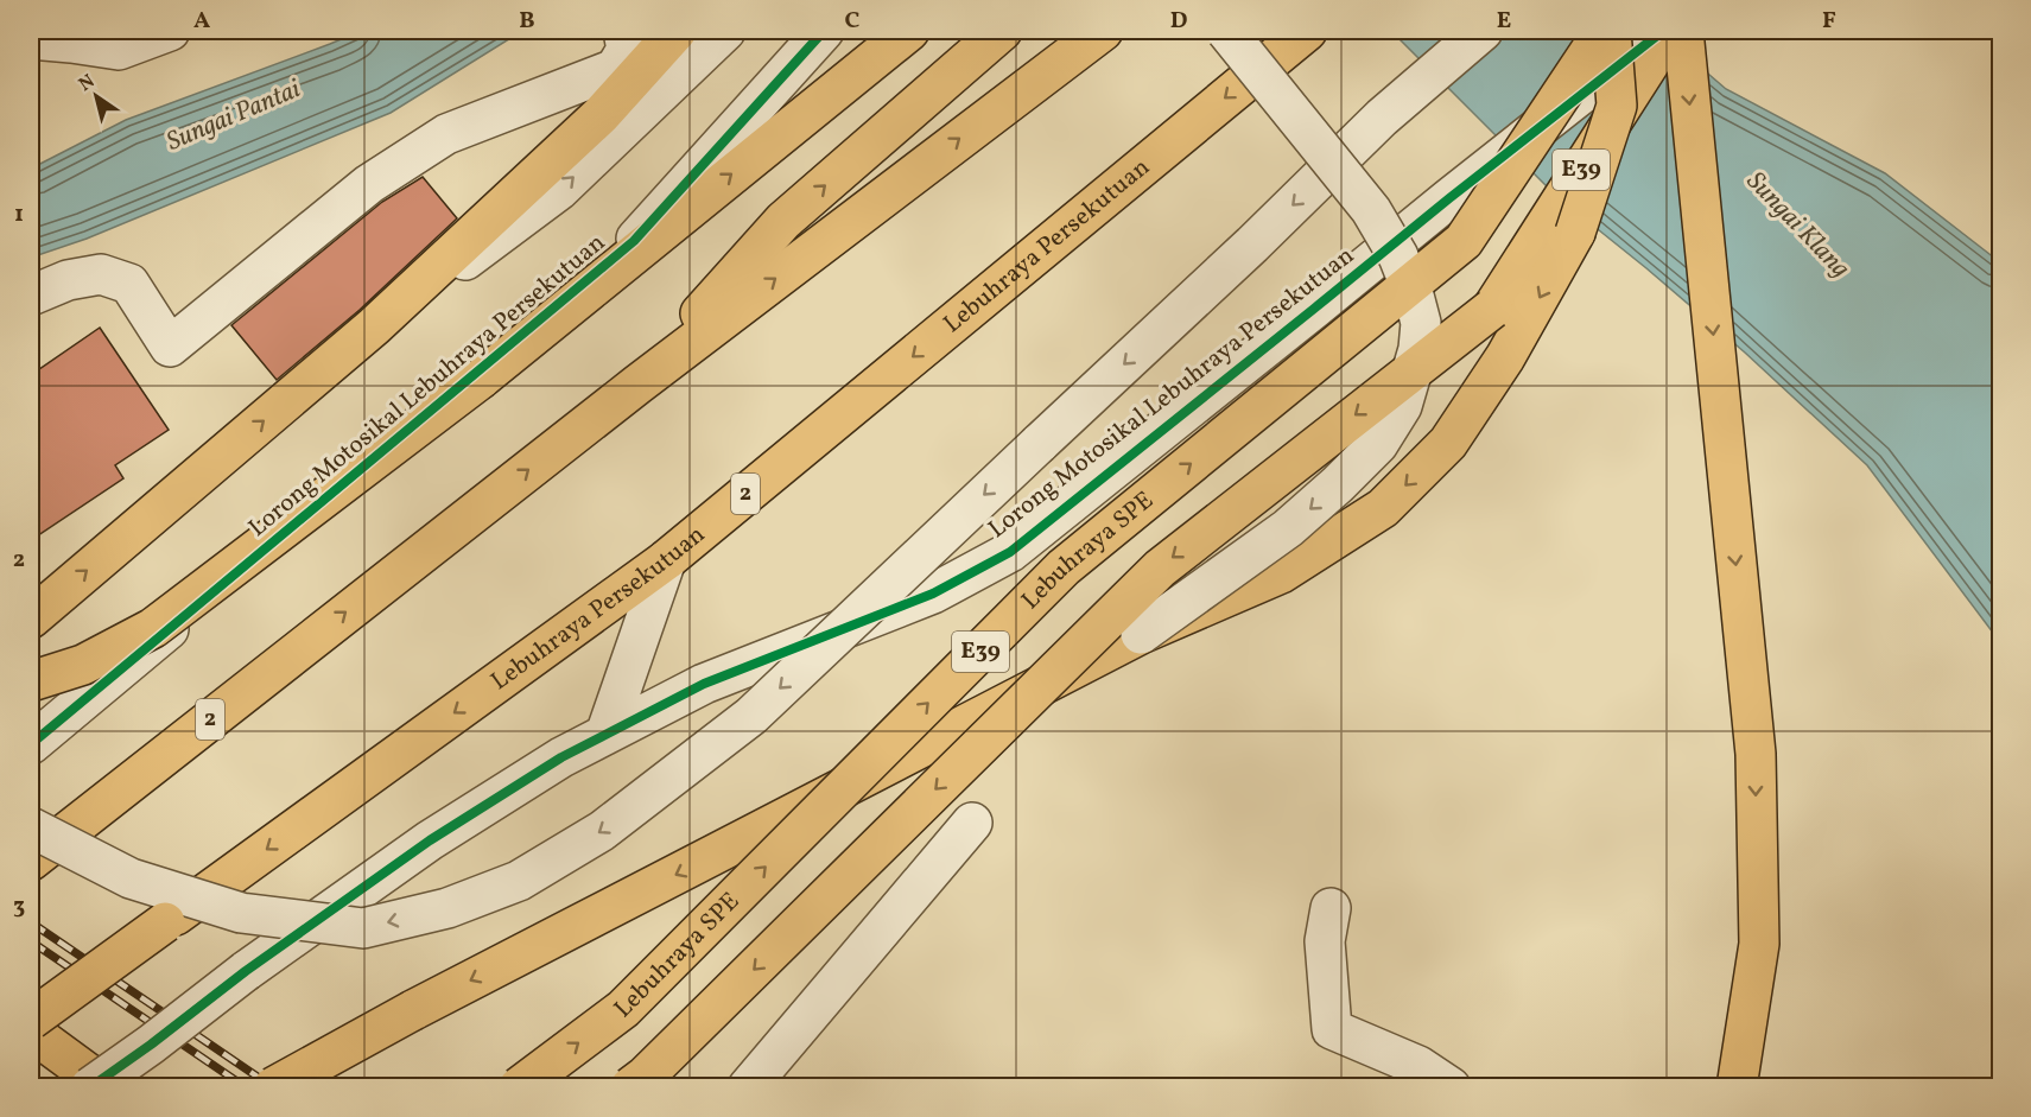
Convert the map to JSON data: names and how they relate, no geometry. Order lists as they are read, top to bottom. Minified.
{"streets":{"highway":["E39","Lebuhraya Persekutuan","2","Lebuhraya SPE"],"street":["Lorong Motosikal Lebuhraya Persekutuan"]},"water":["Sungai Pantai","Sungai Klang"],"north":"top left","grid":{"columns":["A","B","C","D","E","F"],"rows":["1","2","3"]}}
